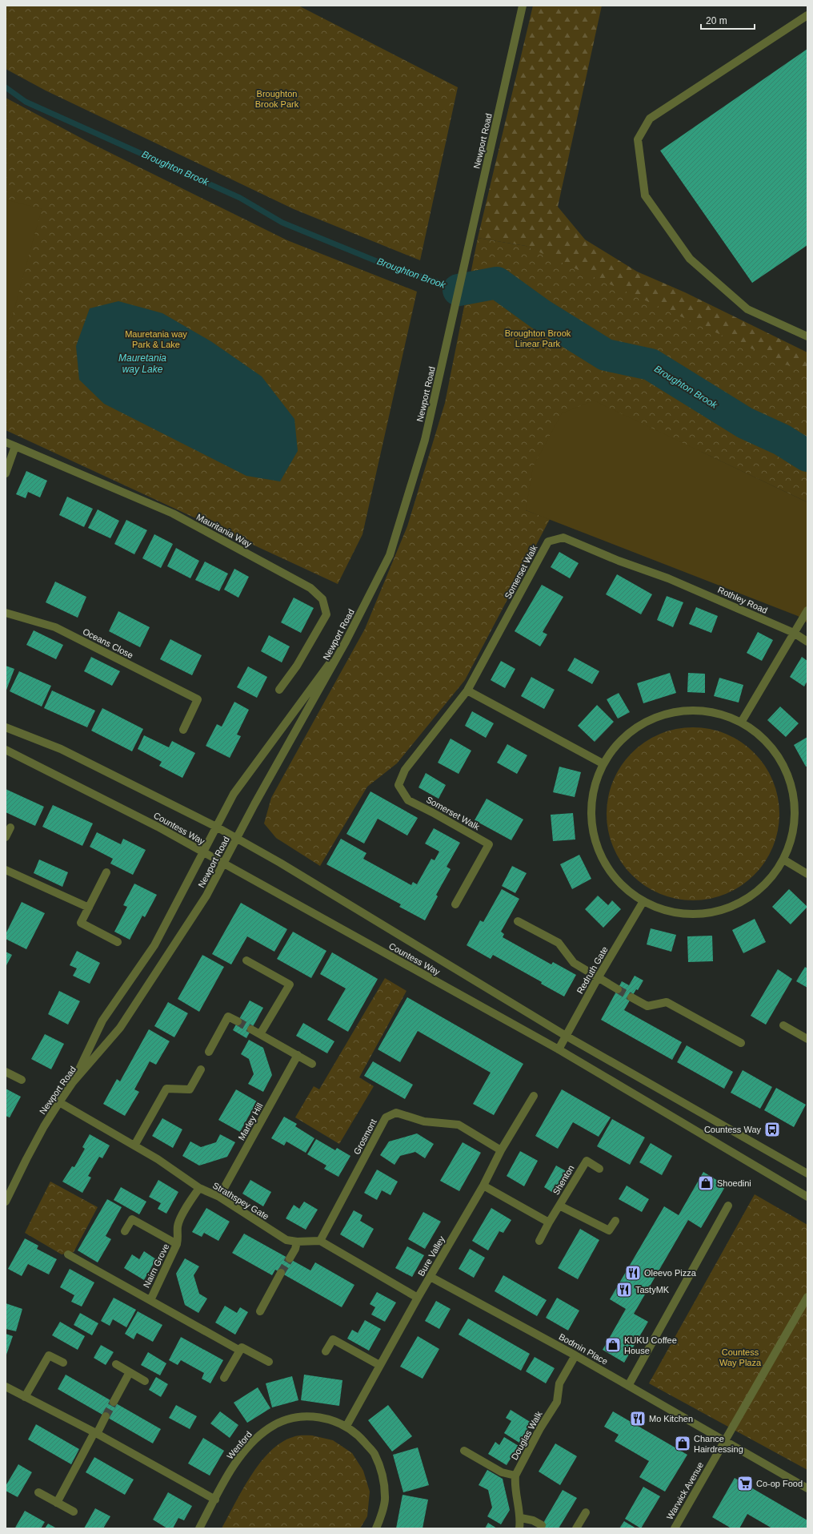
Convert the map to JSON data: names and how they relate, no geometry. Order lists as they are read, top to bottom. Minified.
{"streets":{"street":["Newport Road","Mauritania Way","Somerset Walk","Rothley Road","Oceans Close","Countess Way","Redruth Gate","Marley Hill","Grosmont","Shenton","Strathspey Gate","Bure Valley","Nairn Grove","Bodmin Place","Douglas Walk","Wenford","Warwick Avenue"]},"crossings":[["Newport Road","Countess Way"],["Newport Road","Strathspey Gate"],["Somerset Walk","Rothley Road"],["Countess Way","Redruth Gate"],["Marley Hill","Strathspey Gate"],["Grosmont","Strathspey Gate"],["Grosmont","Bure Valley"],["Strathspey Gate","Bure Valley"],["Strathspey Gate","Nairn Grove"],["Bure Valley","Bodmin Place"],["Bure Valley","Wenford"],["Bodmin Place","Douglas Walk"],["Bodmin Place","Warwick Avenue"]],"water":["Broughton Brook","Mauretania way Lake"],"parks":["Broughton Brook Park","Broughton Brook Linear Park","Mauretania way Park & Lake","Countess Way Plaza"],"places":{"bus stop":["Countess Way"],"shop":["Shoedini","KUKU Coffee House","Chance Hairdressing"],"restaurant":["Oleevo Pizza","TastyMK","Mo Kitchen"],"supermarket":["Co-op Food"]},"scale_bar":"20 m"}
